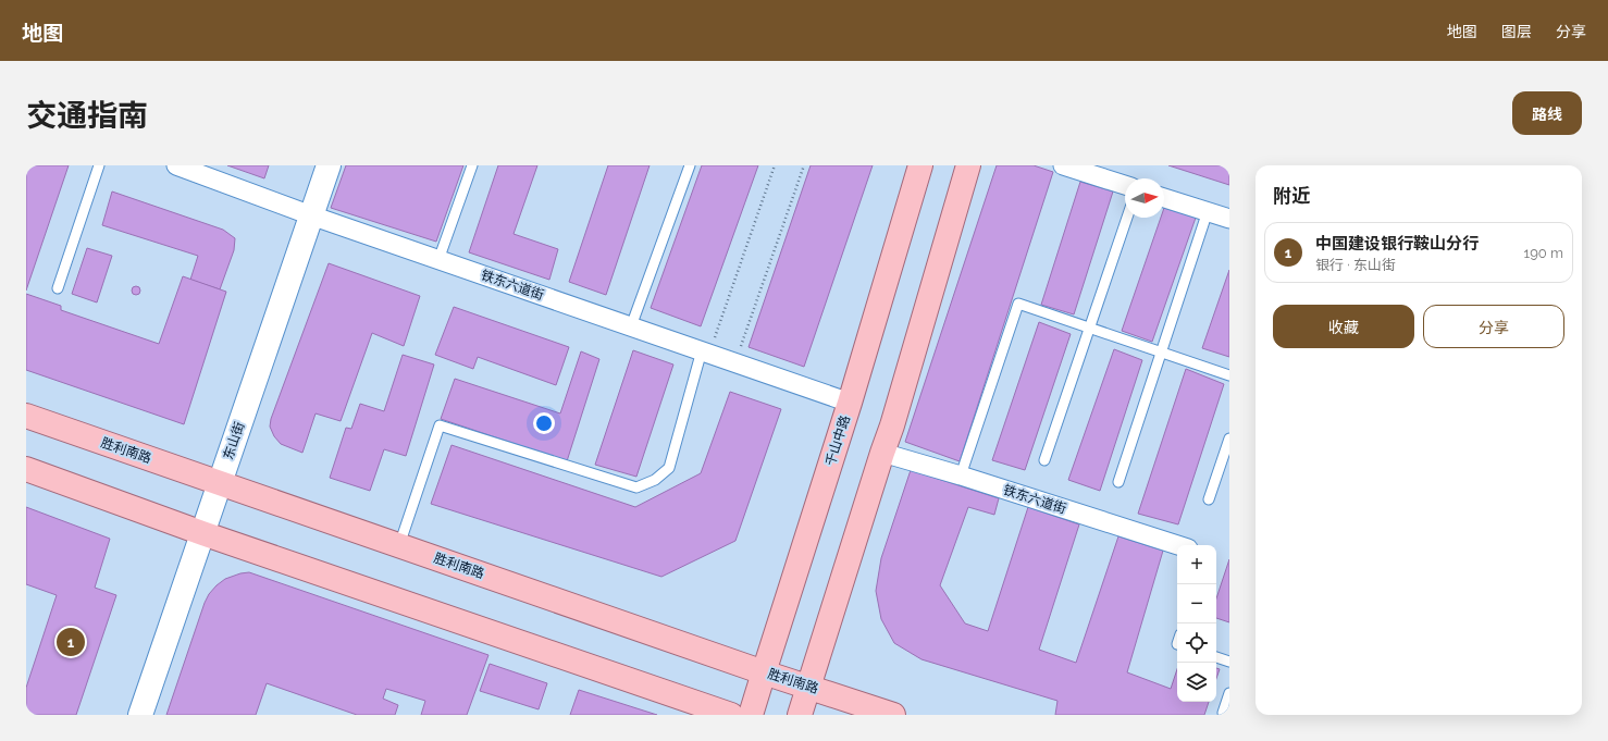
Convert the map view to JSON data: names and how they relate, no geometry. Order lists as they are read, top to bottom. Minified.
{"streets":{"main road":["千山中路","胜利南路"],"street":["铁东六道街","东山街"]},"crossings":[["铁东六道街","东山街"],["铁东六道街","千山中路"],["东山街","胜利南路"],["千山中路","胜利南路"]],"north":"right","page":{"header":"地图","nav":["地图","图层","分享"],"title":"交通指南","buttons":["路线",["收藏","分享"]],"heading":"附近","list":[{"mark":"1","name":"中国建设银行鞍山分行","note":"银行 · 东山街","value":"190 m"}],"map_buttons":["+","−"],"pins":"1"}}
